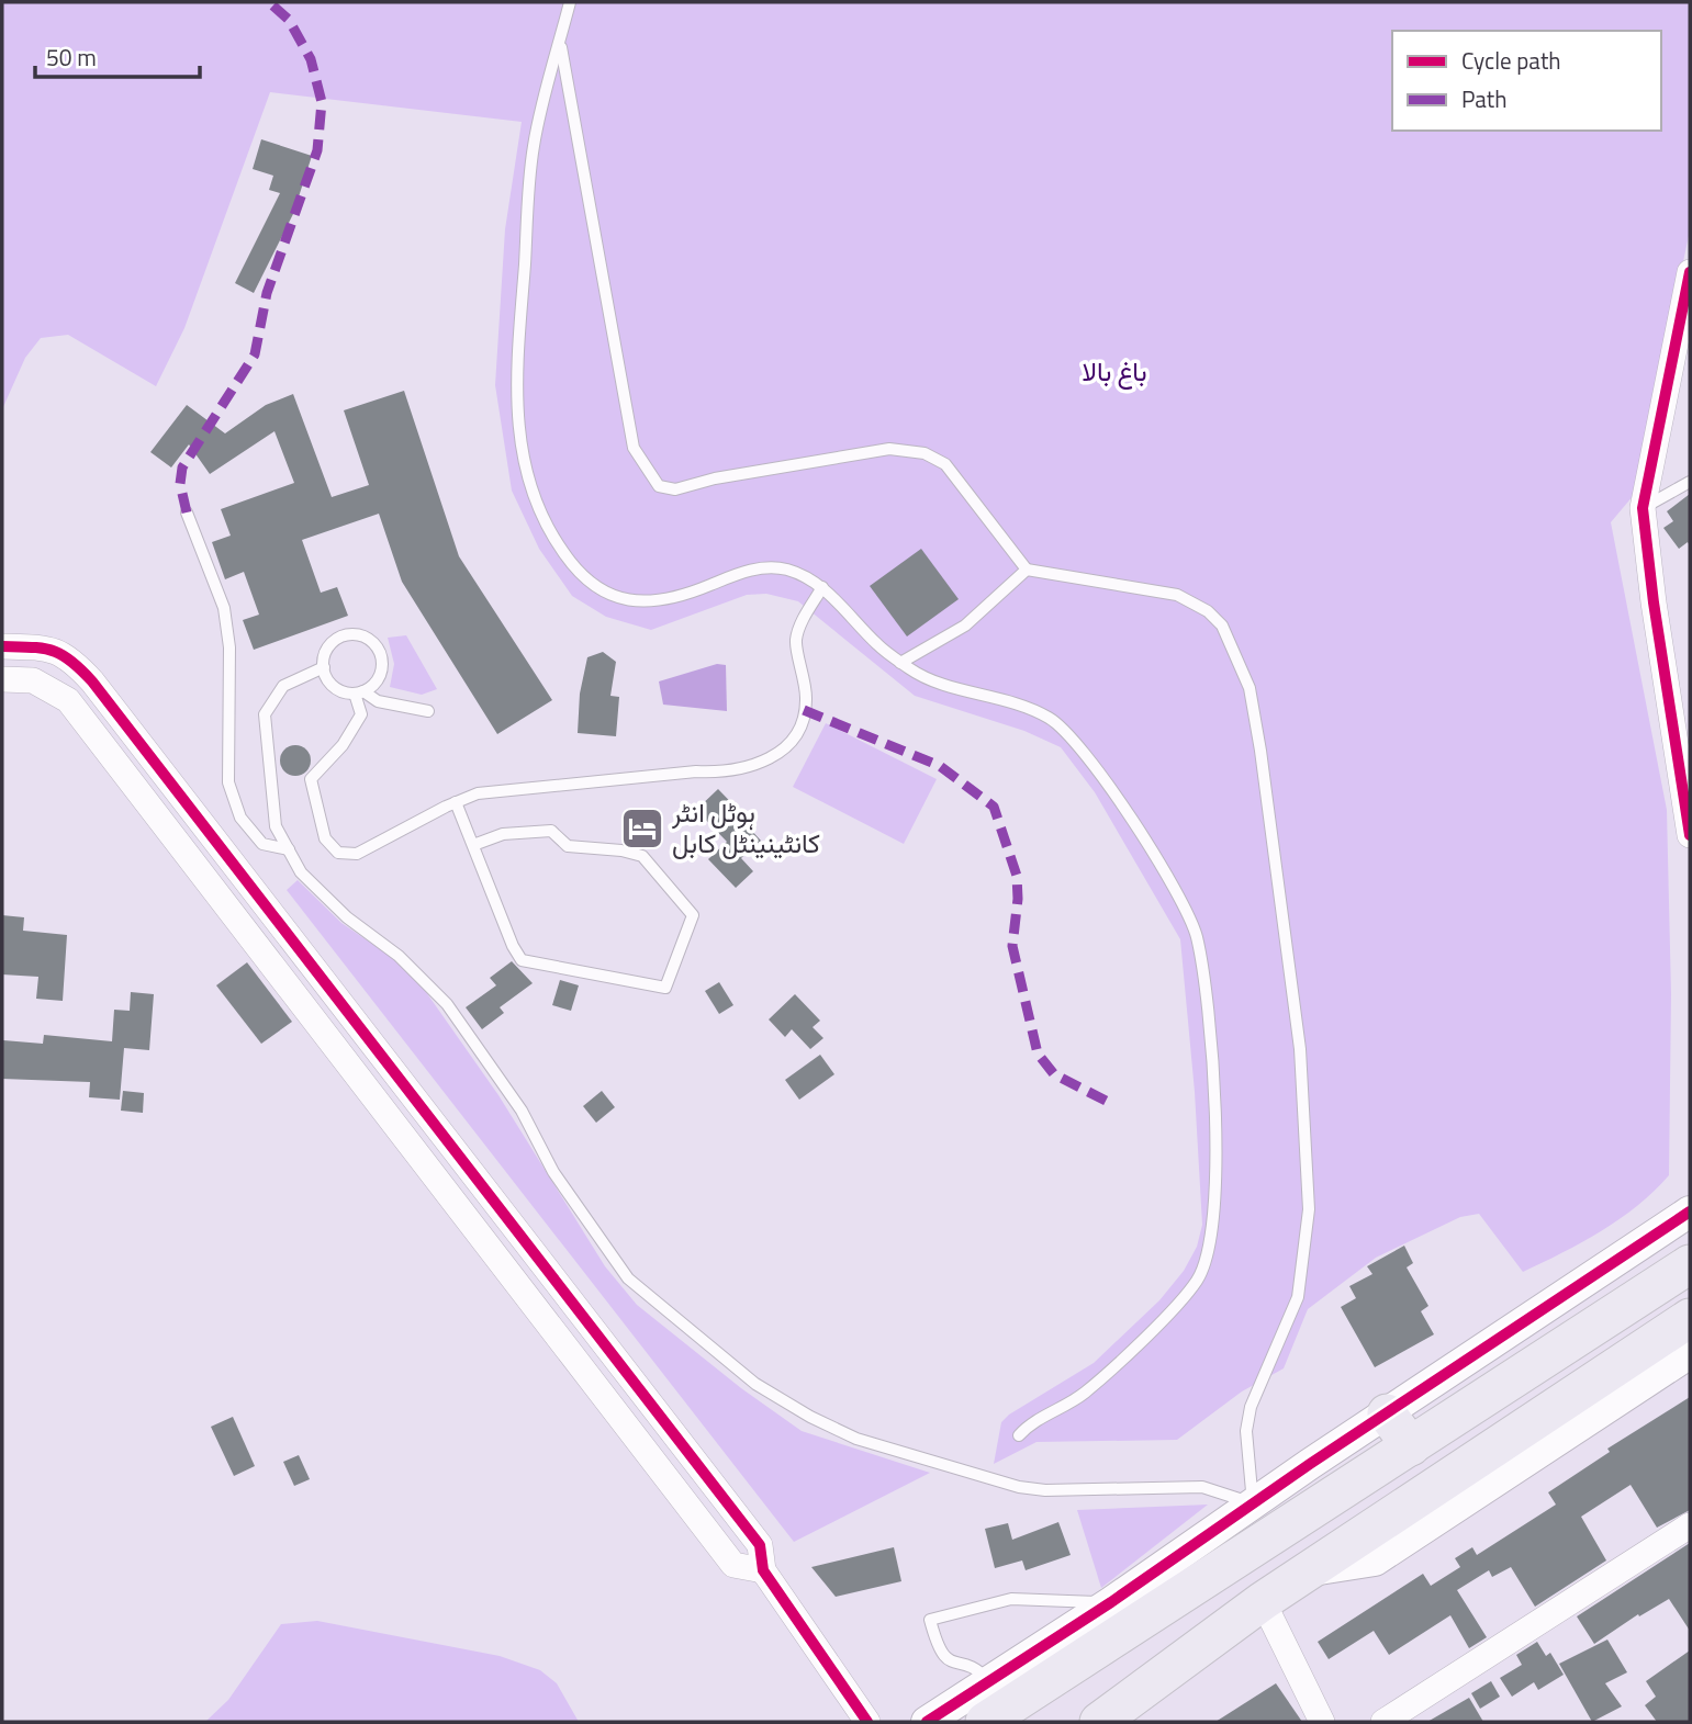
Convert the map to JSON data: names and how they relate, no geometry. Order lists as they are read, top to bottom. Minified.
{"parks":["باغ بالا"],"places":{"hotel":["ہوٹل انٹر کانٹینینٹل کابل"]},"legend":["Cycle path","Path"],"scale_bar":"50 m"}
